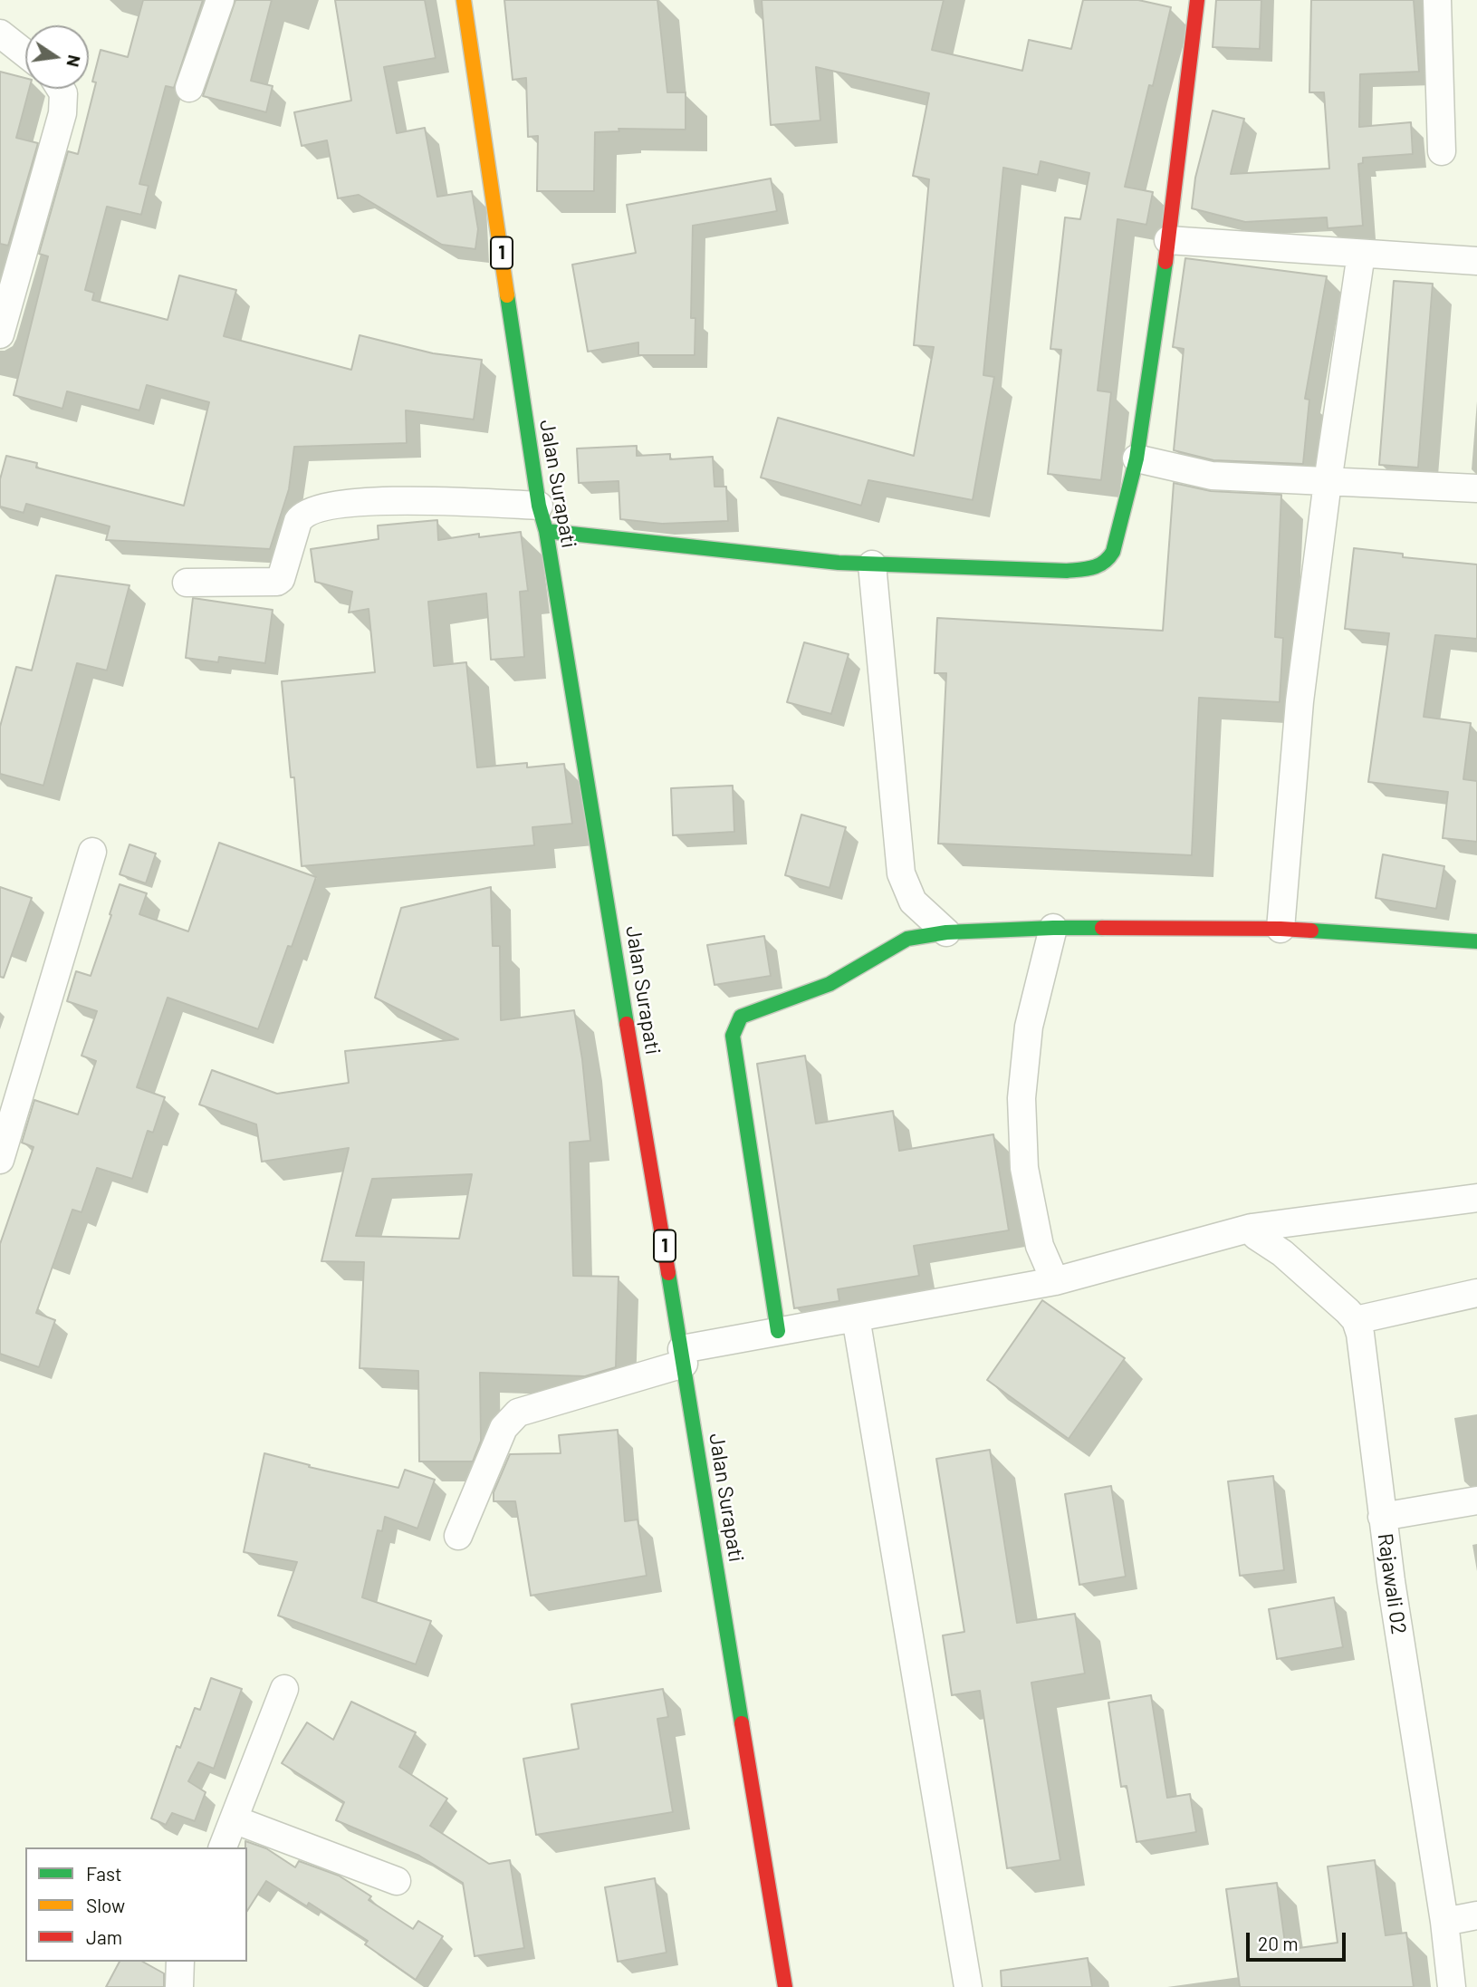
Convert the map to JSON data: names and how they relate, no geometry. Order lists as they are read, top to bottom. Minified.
{"streets":{"main road":["1","Jalan Surapati"],"street":["Rajawali 02"]},"legend":["Fast","Slow","Jam"],"scale_bar":"20 m","north":"right"}
